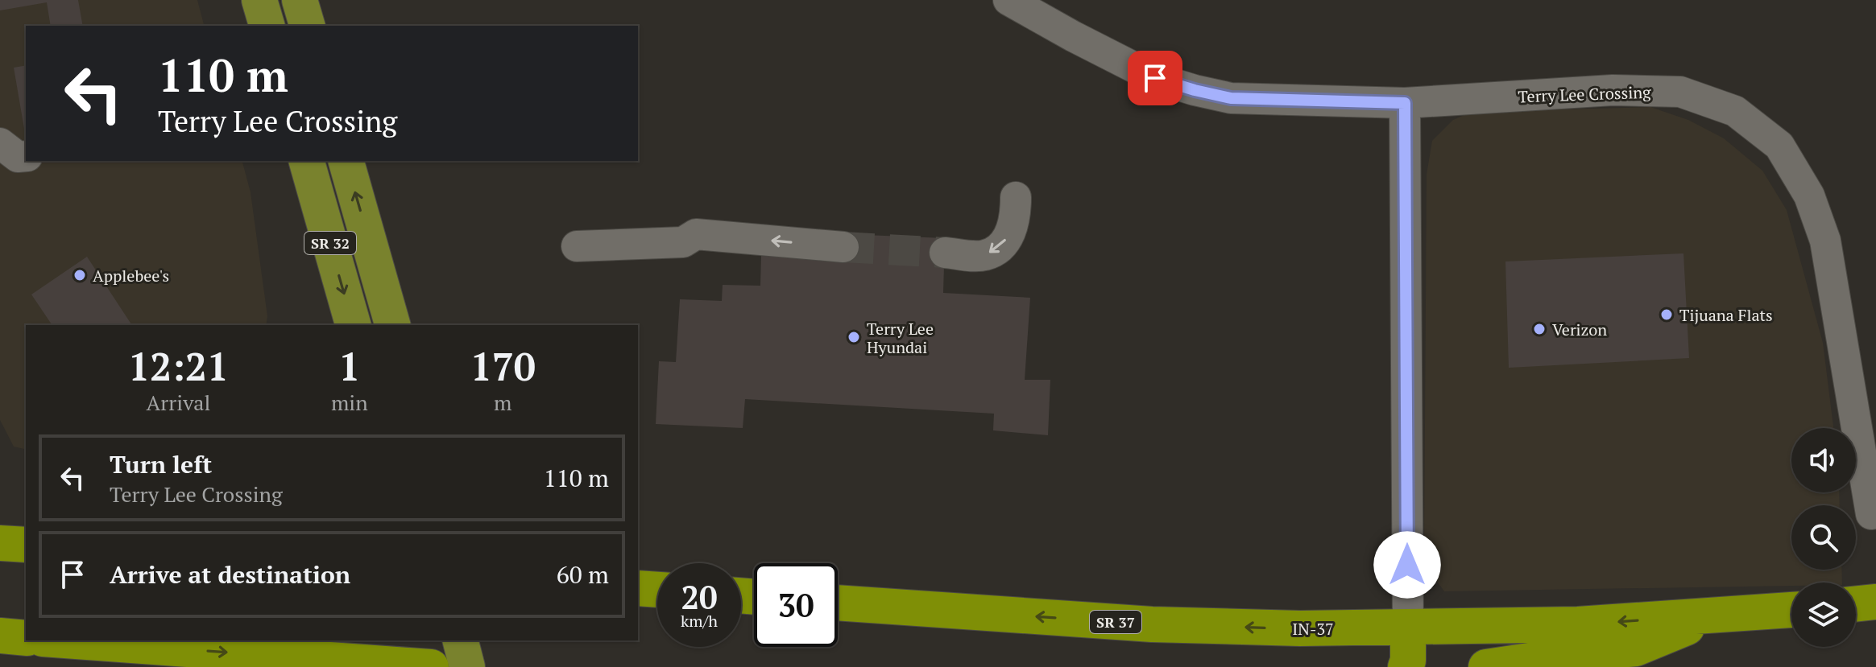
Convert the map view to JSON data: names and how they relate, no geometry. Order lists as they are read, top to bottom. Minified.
{"streets":{"highway":["SR 37","IN-37"],"main road":["SR 32"],"street":["Terry Lee Crossing"]},"one_way":["IN-37"],"places":["Applebee's","Tijuana Flats","Verizon","Terry Lee Hyundai"],"page":{"turn":["110 m","Terry Lee Crossing"],"eta":["12:21","Arrival","1","min","170","m"],"list":[{"name":"Turn left","note":"Terry Lee Crossing","value":"110 m"},{"name":"Arrive at destination","value":"60 m"}],"speed":"20 km/h","limit":"30"}}
